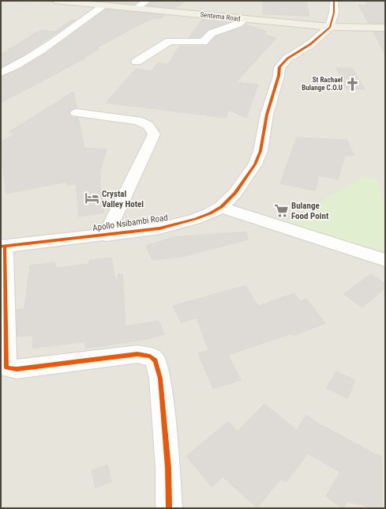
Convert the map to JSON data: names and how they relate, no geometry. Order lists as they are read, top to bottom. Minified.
{"streets":{"main road":["Sentema Road"],"street":["Apollo Nsibambi Road"]},"crossings":[["Sentema Road","Apollo Nsibambi Road"]],"places":{"church":["St Rachael Bulange C.O.U"],"hotel":["Crystal Valley Hotel"],"supermarket":["Bulange Food Point"]}}
